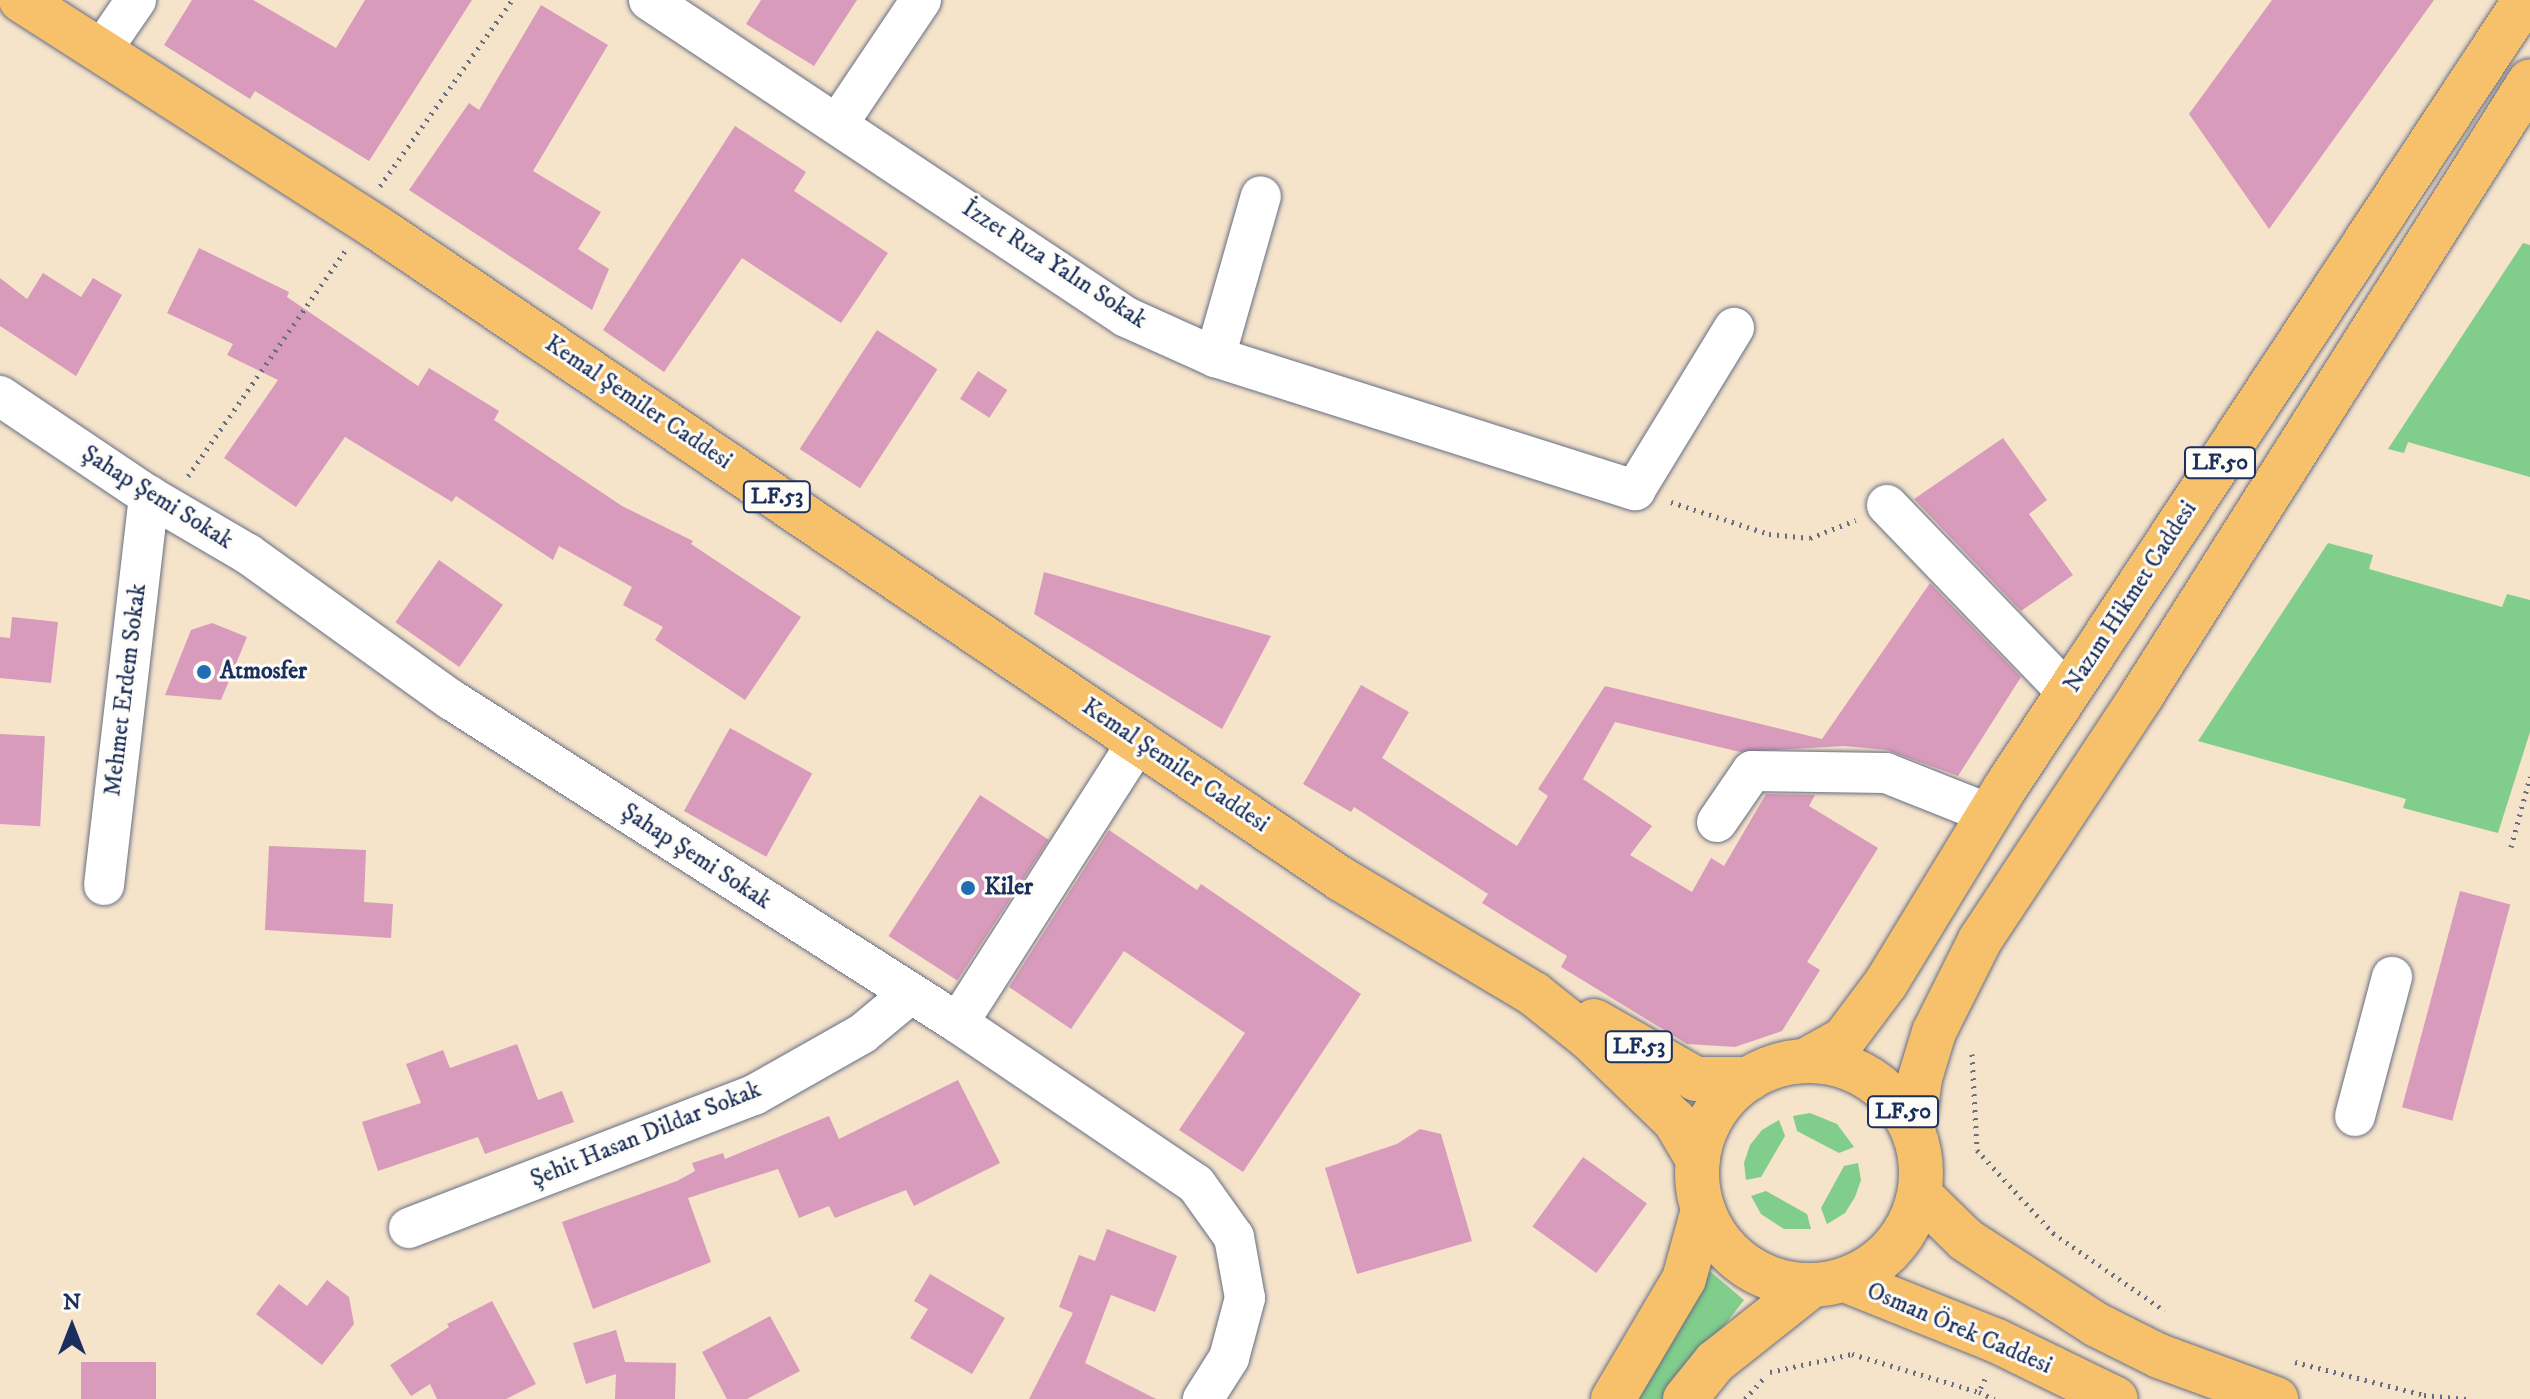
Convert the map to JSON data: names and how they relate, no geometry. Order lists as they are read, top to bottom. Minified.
{"streets":{"main road":["Kemal Şemiler Caddesi","LF.50","LF.53","Nazım Hikmet Caddesi","Osman Örek Caddesi"],"street":["İzzet Rıza Yalın Sokak","Şahap Şemi Sokak","Mehmet Erdem Sokak","Şehit Hasan Dildar Sokak"]},"crossings":[["Kemal Şemiler Caddesi","LF.50"],["Kemal Şemiler Caddesi","Nazım Hikmet Caddesi"],["Kemal Şemiler Caddesi","Osman Örek Caddesi"],["LF.50","Nazım Hikmet Caddesi"],["LF.50","Osman Örek Caddesi"],["Şahap Şemi Sokak","Mehmet Erdem Sokak"],["Şahap Şemi Sokak","Şehit Hasan Dildar Sokak"],["Nazım Hikmet Caddesi","Osman Örek Caddesi"]],"places":["Atmosfer","Kiler"],"north":"top"}
